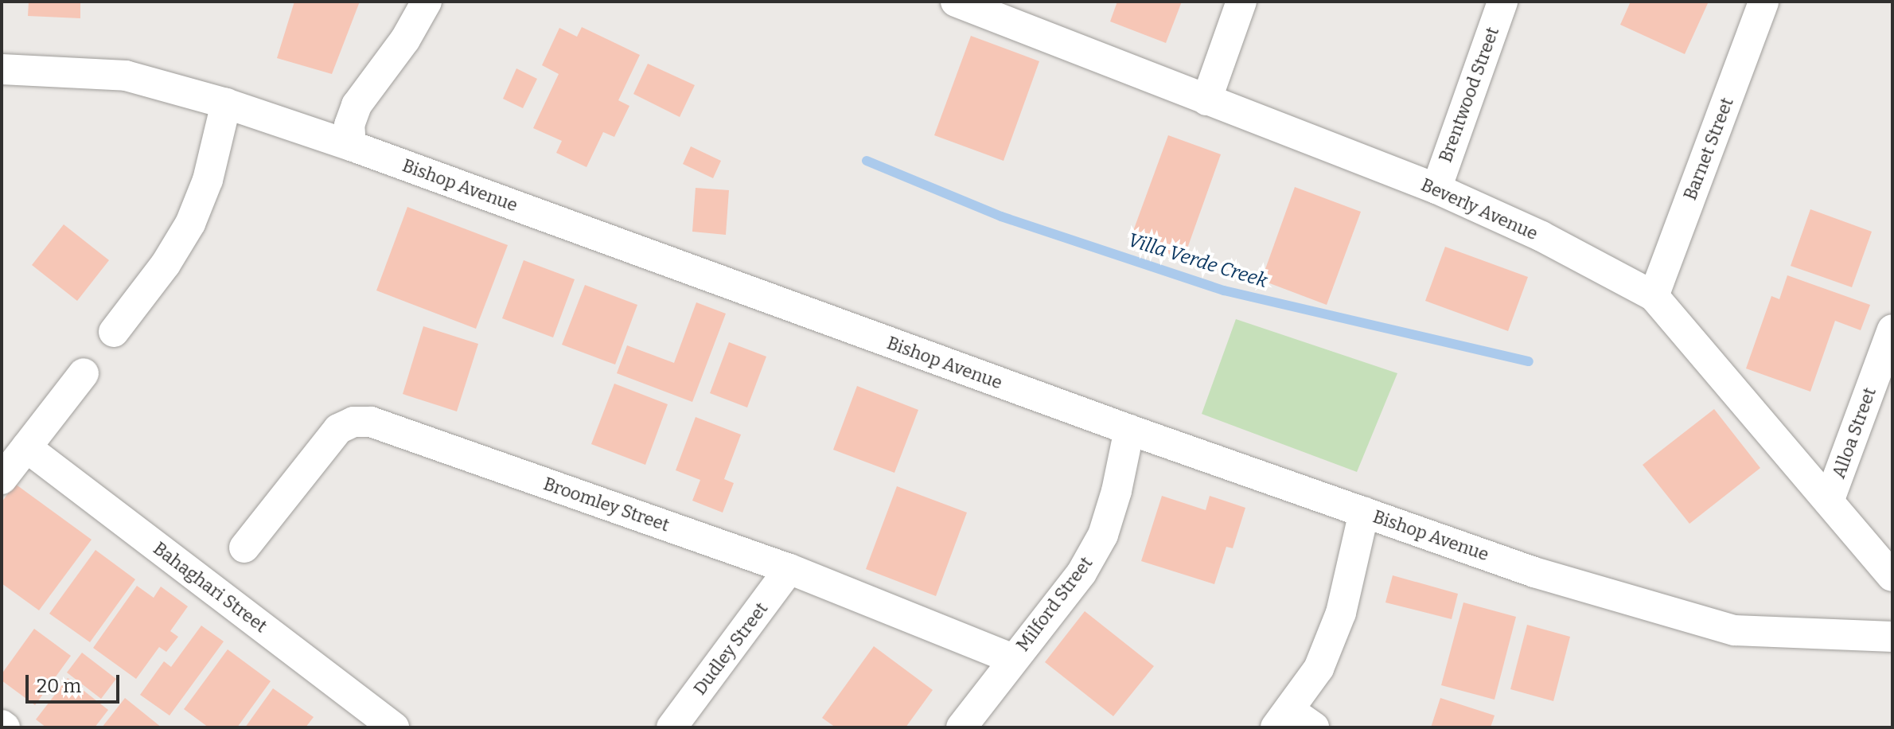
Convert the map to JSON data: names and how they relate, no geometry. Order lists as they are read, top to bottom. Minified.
{"streets":{"street":["Brentwood Street","Barnet Street","Bishop Avenue","Beverly Avenue","Alloa Street","Broomley Street","Bahaghari Street","Milford Street","Dudley Street"]},"crossings":[["Brentwood Street","Beverly Avenue"],["Barnet Street","Beverly Avenue"],["Bishop Avenue","Milford Street"],["Beverly Avenue","Alloa Street"],["Broomley Street","Milford Street"],["Broomley Street","Dudley Street"]],"water":["Villa Verde Creek"],"scale_bar":"20 m"}
